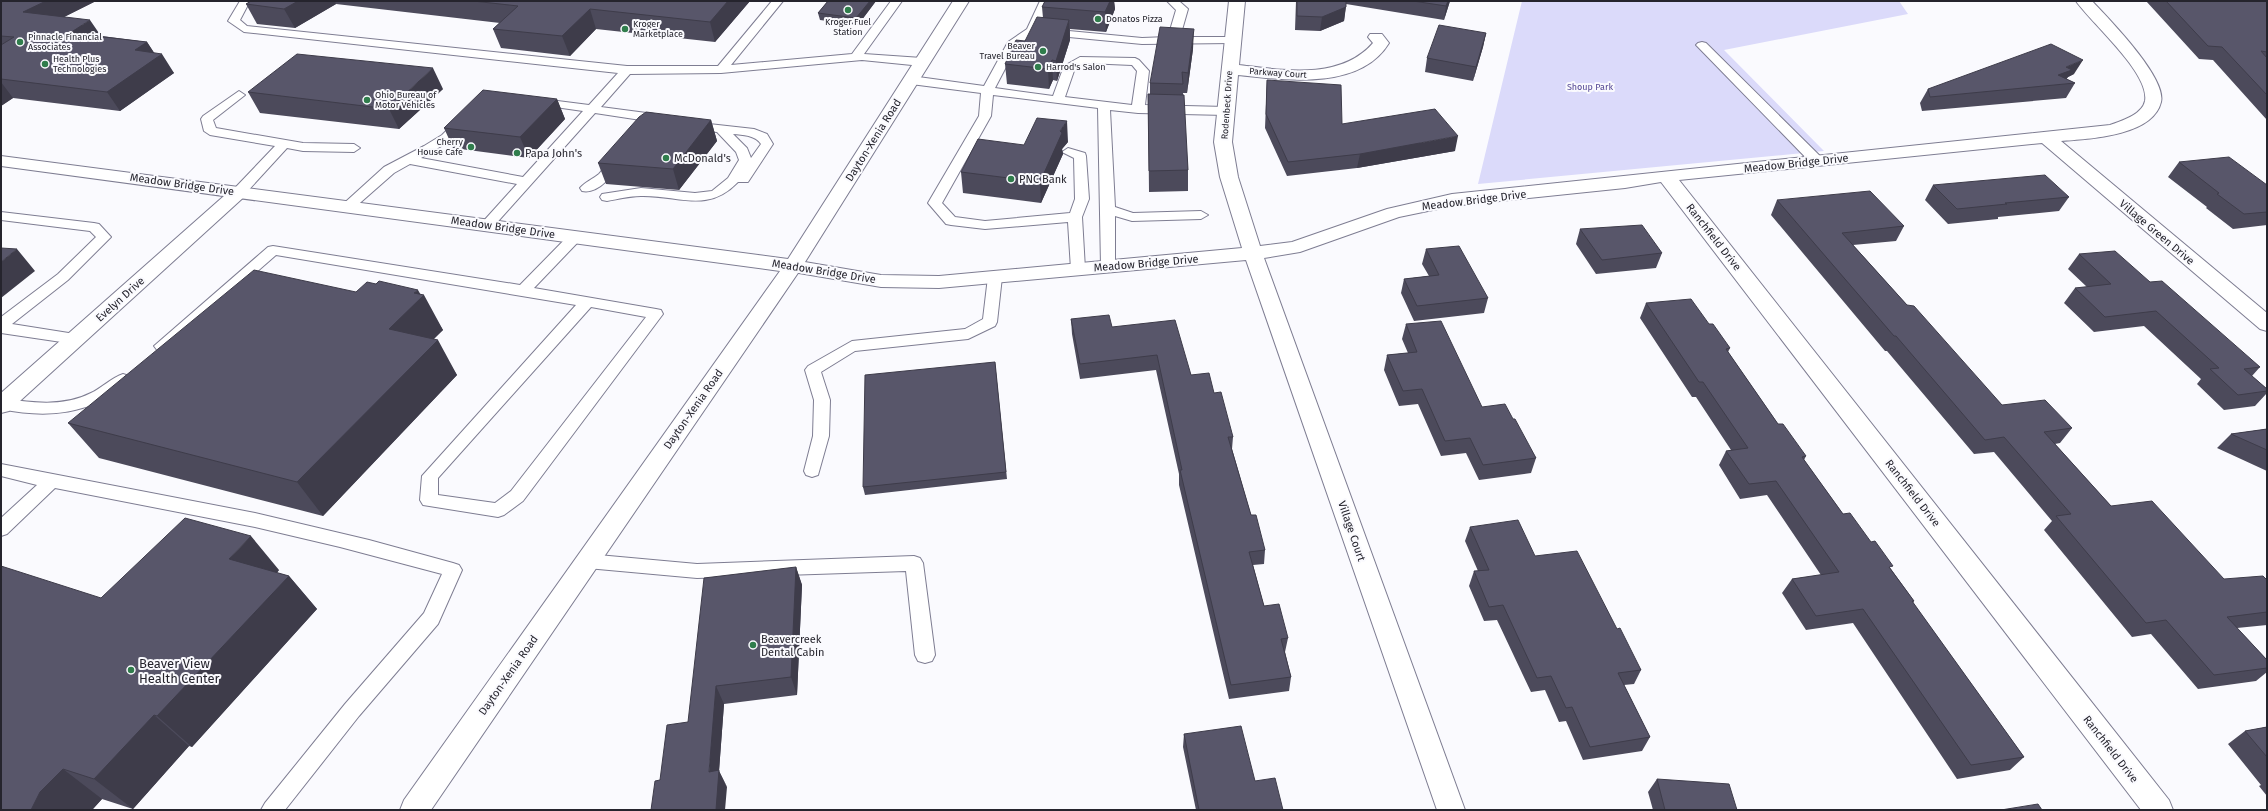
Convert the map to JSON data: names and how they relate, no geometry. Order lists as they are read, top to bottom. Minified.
{"streets":{"street":["Parkway Court","Rodenbeck Drive","Dayton-Xenia Road","Meadow Bridge Drive","Village Green Drive","Ranchfield Drive","Evelyn Drive","Village Court"]},"crossings":[["Parkway Court","Rodenbeck Drive"],["Rodenbeck Drive","Meadow Bridge Drive"],["Rodenbeck Drive","Village Court"],["Dayton-Xenia Road","Meadow Bridge Drive"],["Meadow Bridge Drive","Village Green Drive"],["Meadow Bridge Drive","Ranchfield Drive"],["Meadow Bridge Drive","Evelyn Drive"],["Meadow Bridge Drive","Village Court"]],"parks":["Shoup Park"],"places":["Kroger Fuel Station","Donatos Pizza","Kroger Marketplace","Pinnacle Financial Associates","Beaver Travel Bureau","Health Plus Technologies","Harrod's Salon","Ohio Bureau of Motor Vehicles","Cherry House Cafe","Papa John's","McDonald's","PNC Bank","Beavercreek Dental Cabin","Beaver View Health Center"]}
